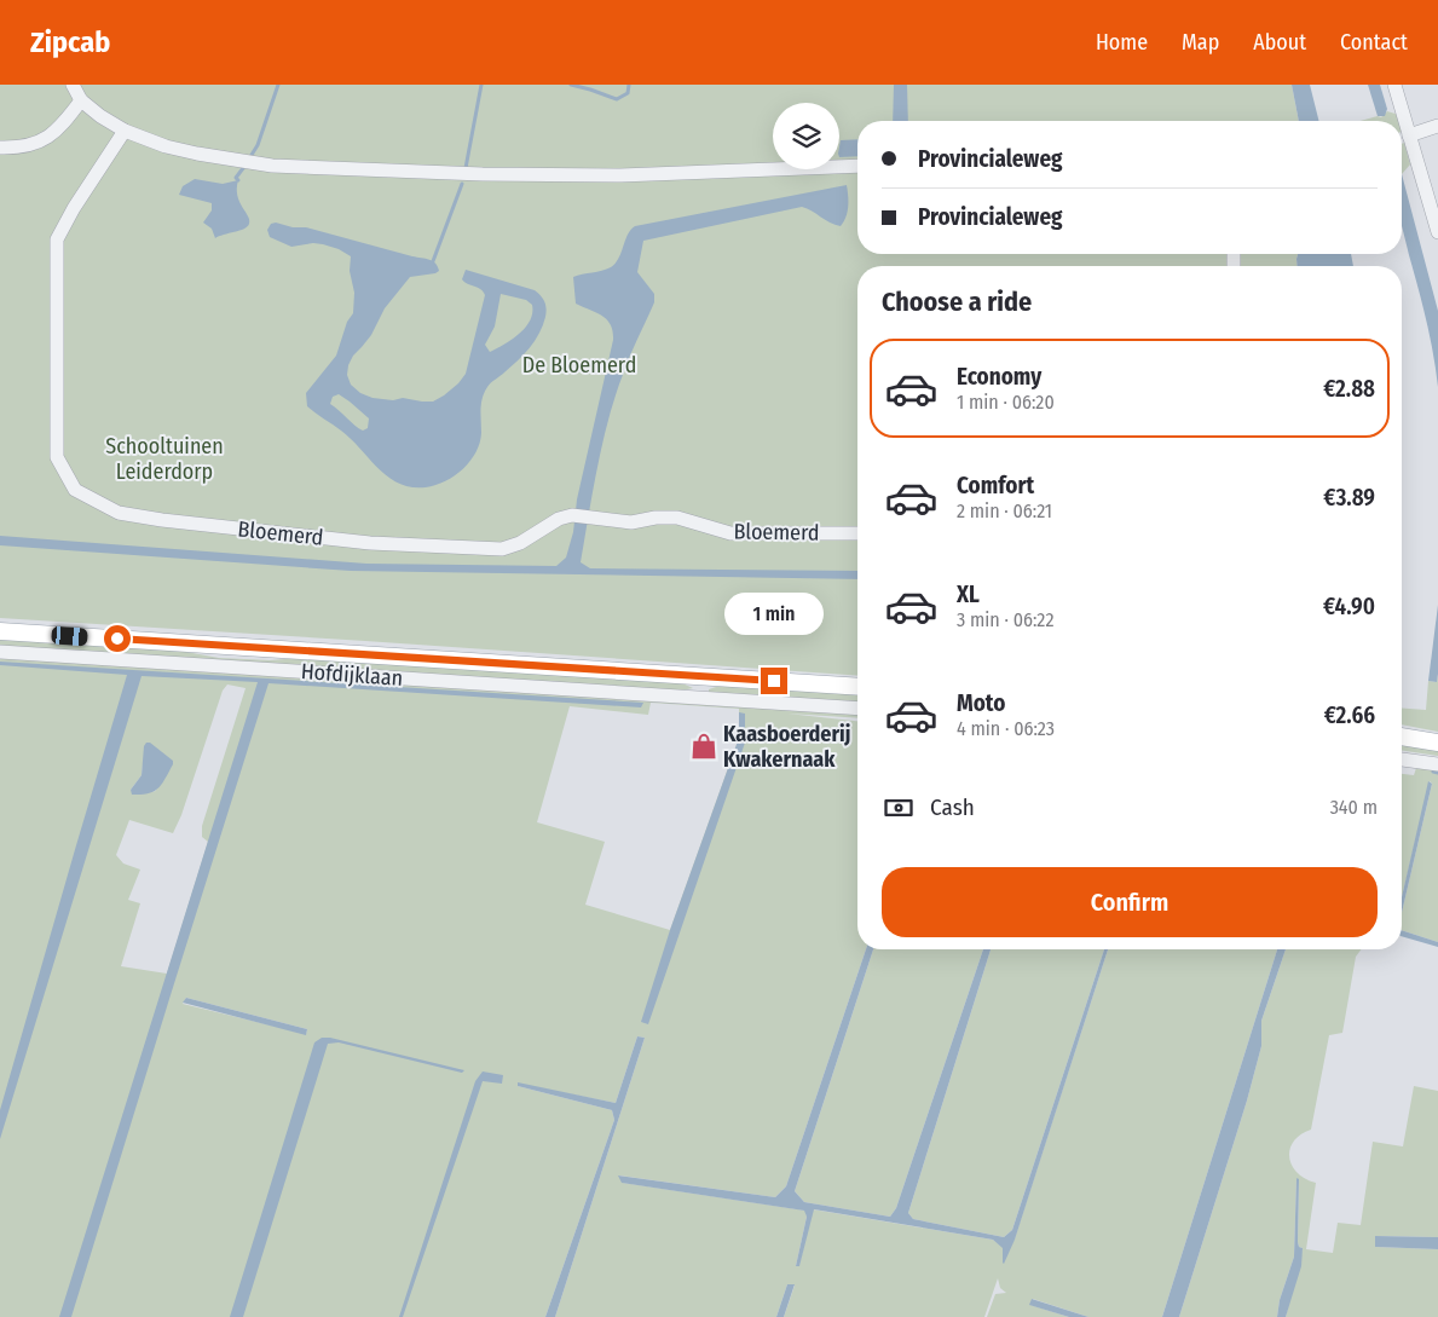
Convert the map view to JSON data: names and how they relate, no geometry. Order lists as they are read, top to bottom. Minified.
{"streets":{"street":["Bloemerd","Hofdijklaan"]},"parks":["De Bloemerd","Schooltuinen Leiderdorp"],"places":{"shop":["Kaasboerderij Kwakernaak"]},"page":{"header":"Zipcab","nav":["Home","Map","About","Contact"],"banner":["Provincialeweg","Provincialeweg"],"heading":"Choose a ride","list":[{"name":"Economy","note":"1 min · 06:20","value":"€2.88"},{"name":"Comfort","note":"2 min · 06:21","value":"€3.89"},{"name":"XL","note":"3 min · 06:22","value":"€4.90"},{"name":"Moto","note":"4 min · 06:23","value":"€2.66"}],"bubble":"1 min","pay":["Cash","340 m"],"buttons":"Confirm"}}
